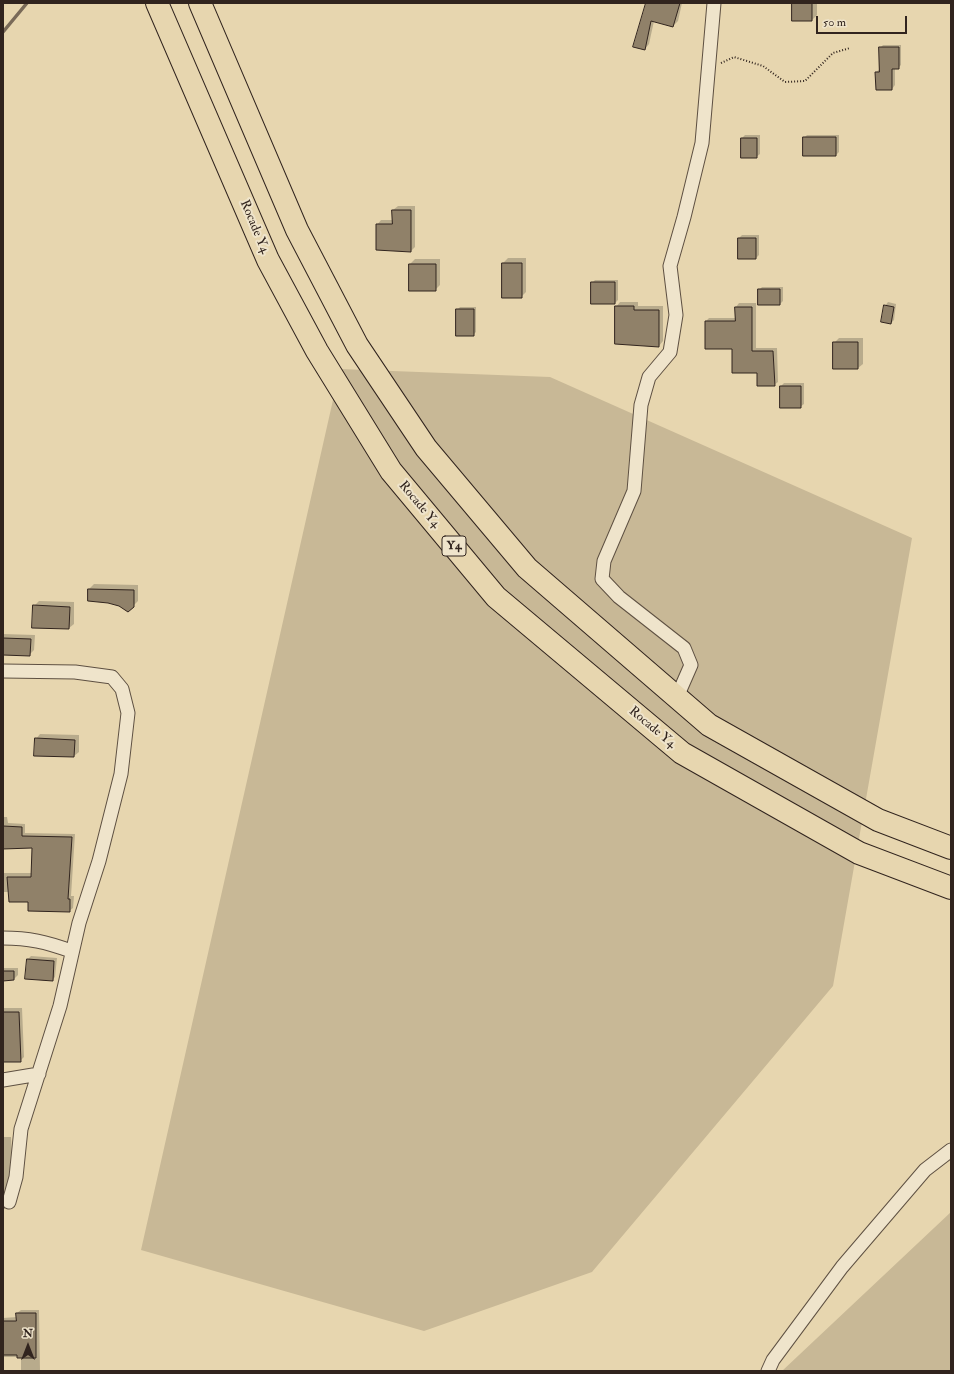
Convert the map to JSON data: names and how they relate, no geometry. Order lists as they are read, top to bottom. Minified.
{"streets":{"highway":["Rocade Y4","Y4"]},"scale_bar":"50 m","north":"top"}
